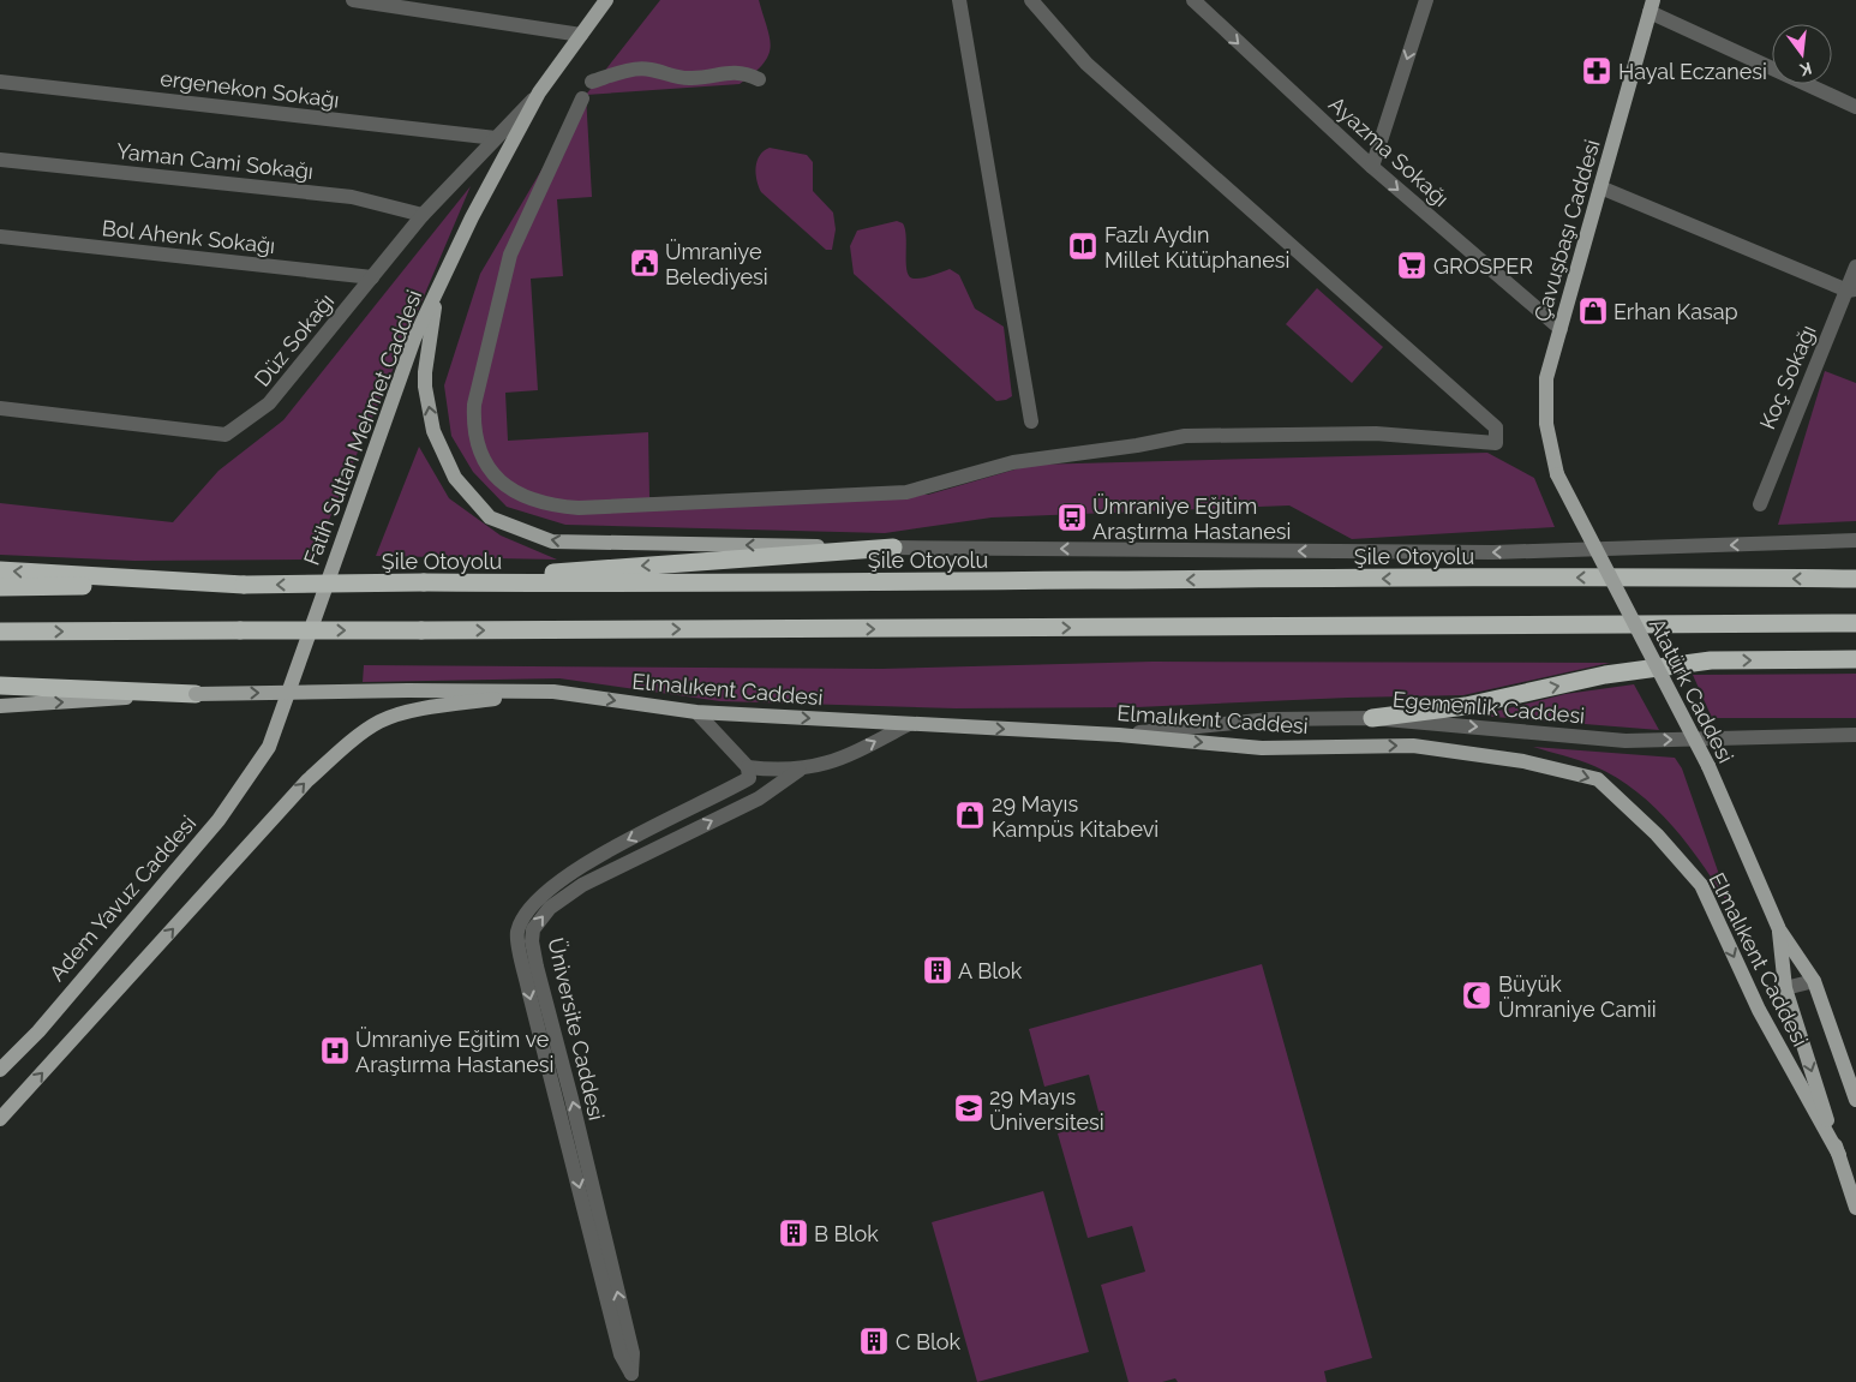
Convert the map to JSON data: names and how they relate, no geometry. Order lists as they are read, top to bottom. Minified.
{"streets":{"highway":["Şile Otoyolu"],"main road":["Çavuşbaşı Caddesi","Fatih Sultan Mehmet Caddesi","Elmalıkent Caddesi","Atatürk Caddesi","Adem Yavuz Caddesi"],"street":["ergenekon Sokağı","Ayazma Sokağı","Yaman Cami Sokağı","Bol Ahenk Sokağı","Düz Sokağı","Koç Sokağı","Egemenlik Caddesi","Üniversite Caddesi"]},"crossings":[["ergenekon Sokağı","Düz Sokağı"],["Ayazma Sokağı","Çavuşbaşı Caddesi"],["Yaman Cami Sokağı","Düz Sokağı"],["Çavuşbaşı Caddesi","Atatürk Caddesi"],["Bol Ahenk Sokağı","Düz Sokağı"],["Düz Sokağı","Fatih Sultan Mehmet Caddesi"],["Fatih Sultan Mehmet Caddesi","Adem Yavuz Caddesi"],["Elmalıkent Caddesi","Atatürk Caddesi"],["Elmalıkent Caddesi","Egemenlik Caddesi"]],"one_way":["Ayazma Sokağı","Elmalıkent Caddesi","Egemenlik Caddesi"],"places":{"pharmacy":["Hayal Eczanesi"],"library":["Fazlı Aydın Millet Kütüphanesi"],"public building":["Ümraniye Belediyesi"],"supermarket":["GROSPER"],"shop":["Erhan Kasap","29 Mayıs Kampüs Kitabevi"],"bus stop":["Ümraniye Eğitim Araştırma Hastanesi"],"building":["A Blok","B Blok","C Blok"],"mosque":["Büyük Ümraniye Camii"],"hospital":["Ümraniye Eğitim ve Araştırma Hastanesi"],"school or university":["29 Mayıs Üniversitesi"]},"north":"bottom"}
